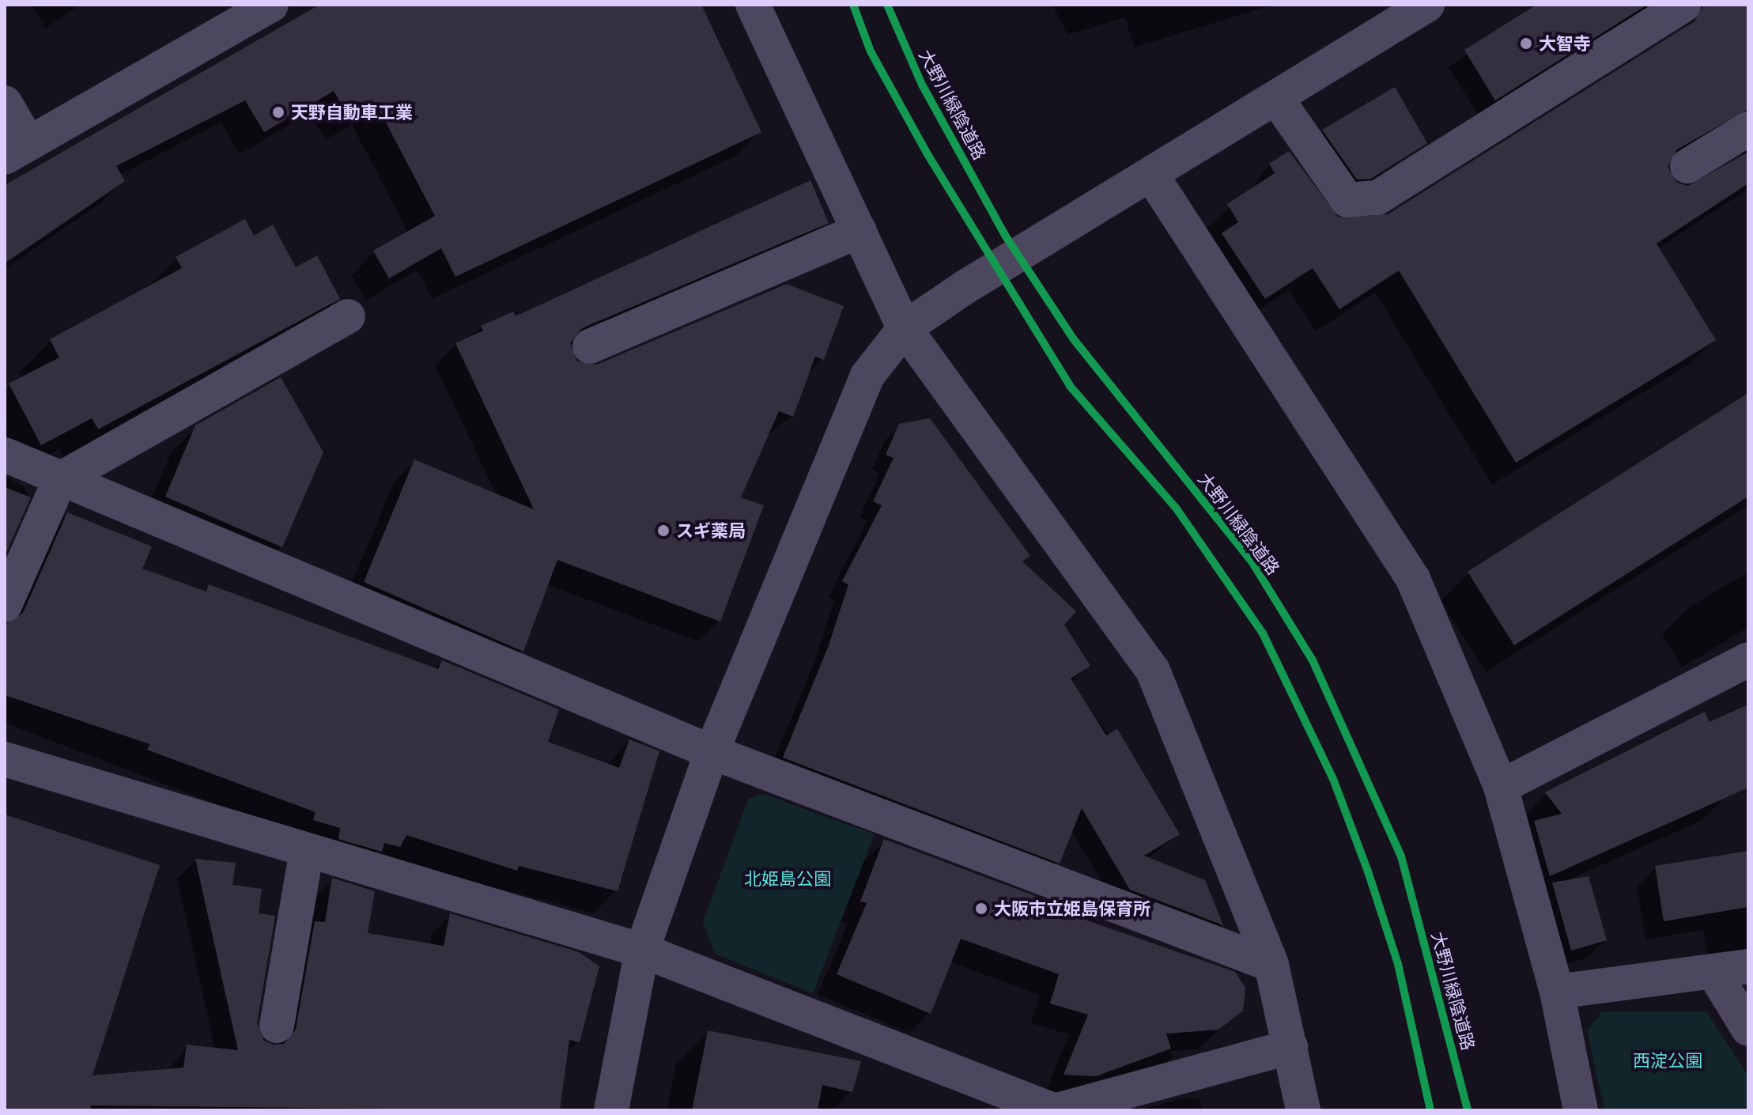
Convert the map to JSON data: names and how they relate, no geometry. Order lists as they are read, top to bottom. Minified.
{"streets":{"cycle path":["大野川緑陰道路"]},"parks":["北姫島公園","西淀公園"],"places":["大智寺","天野自動車工業","スギ薬局","大阪市立姫島保育所"]}
